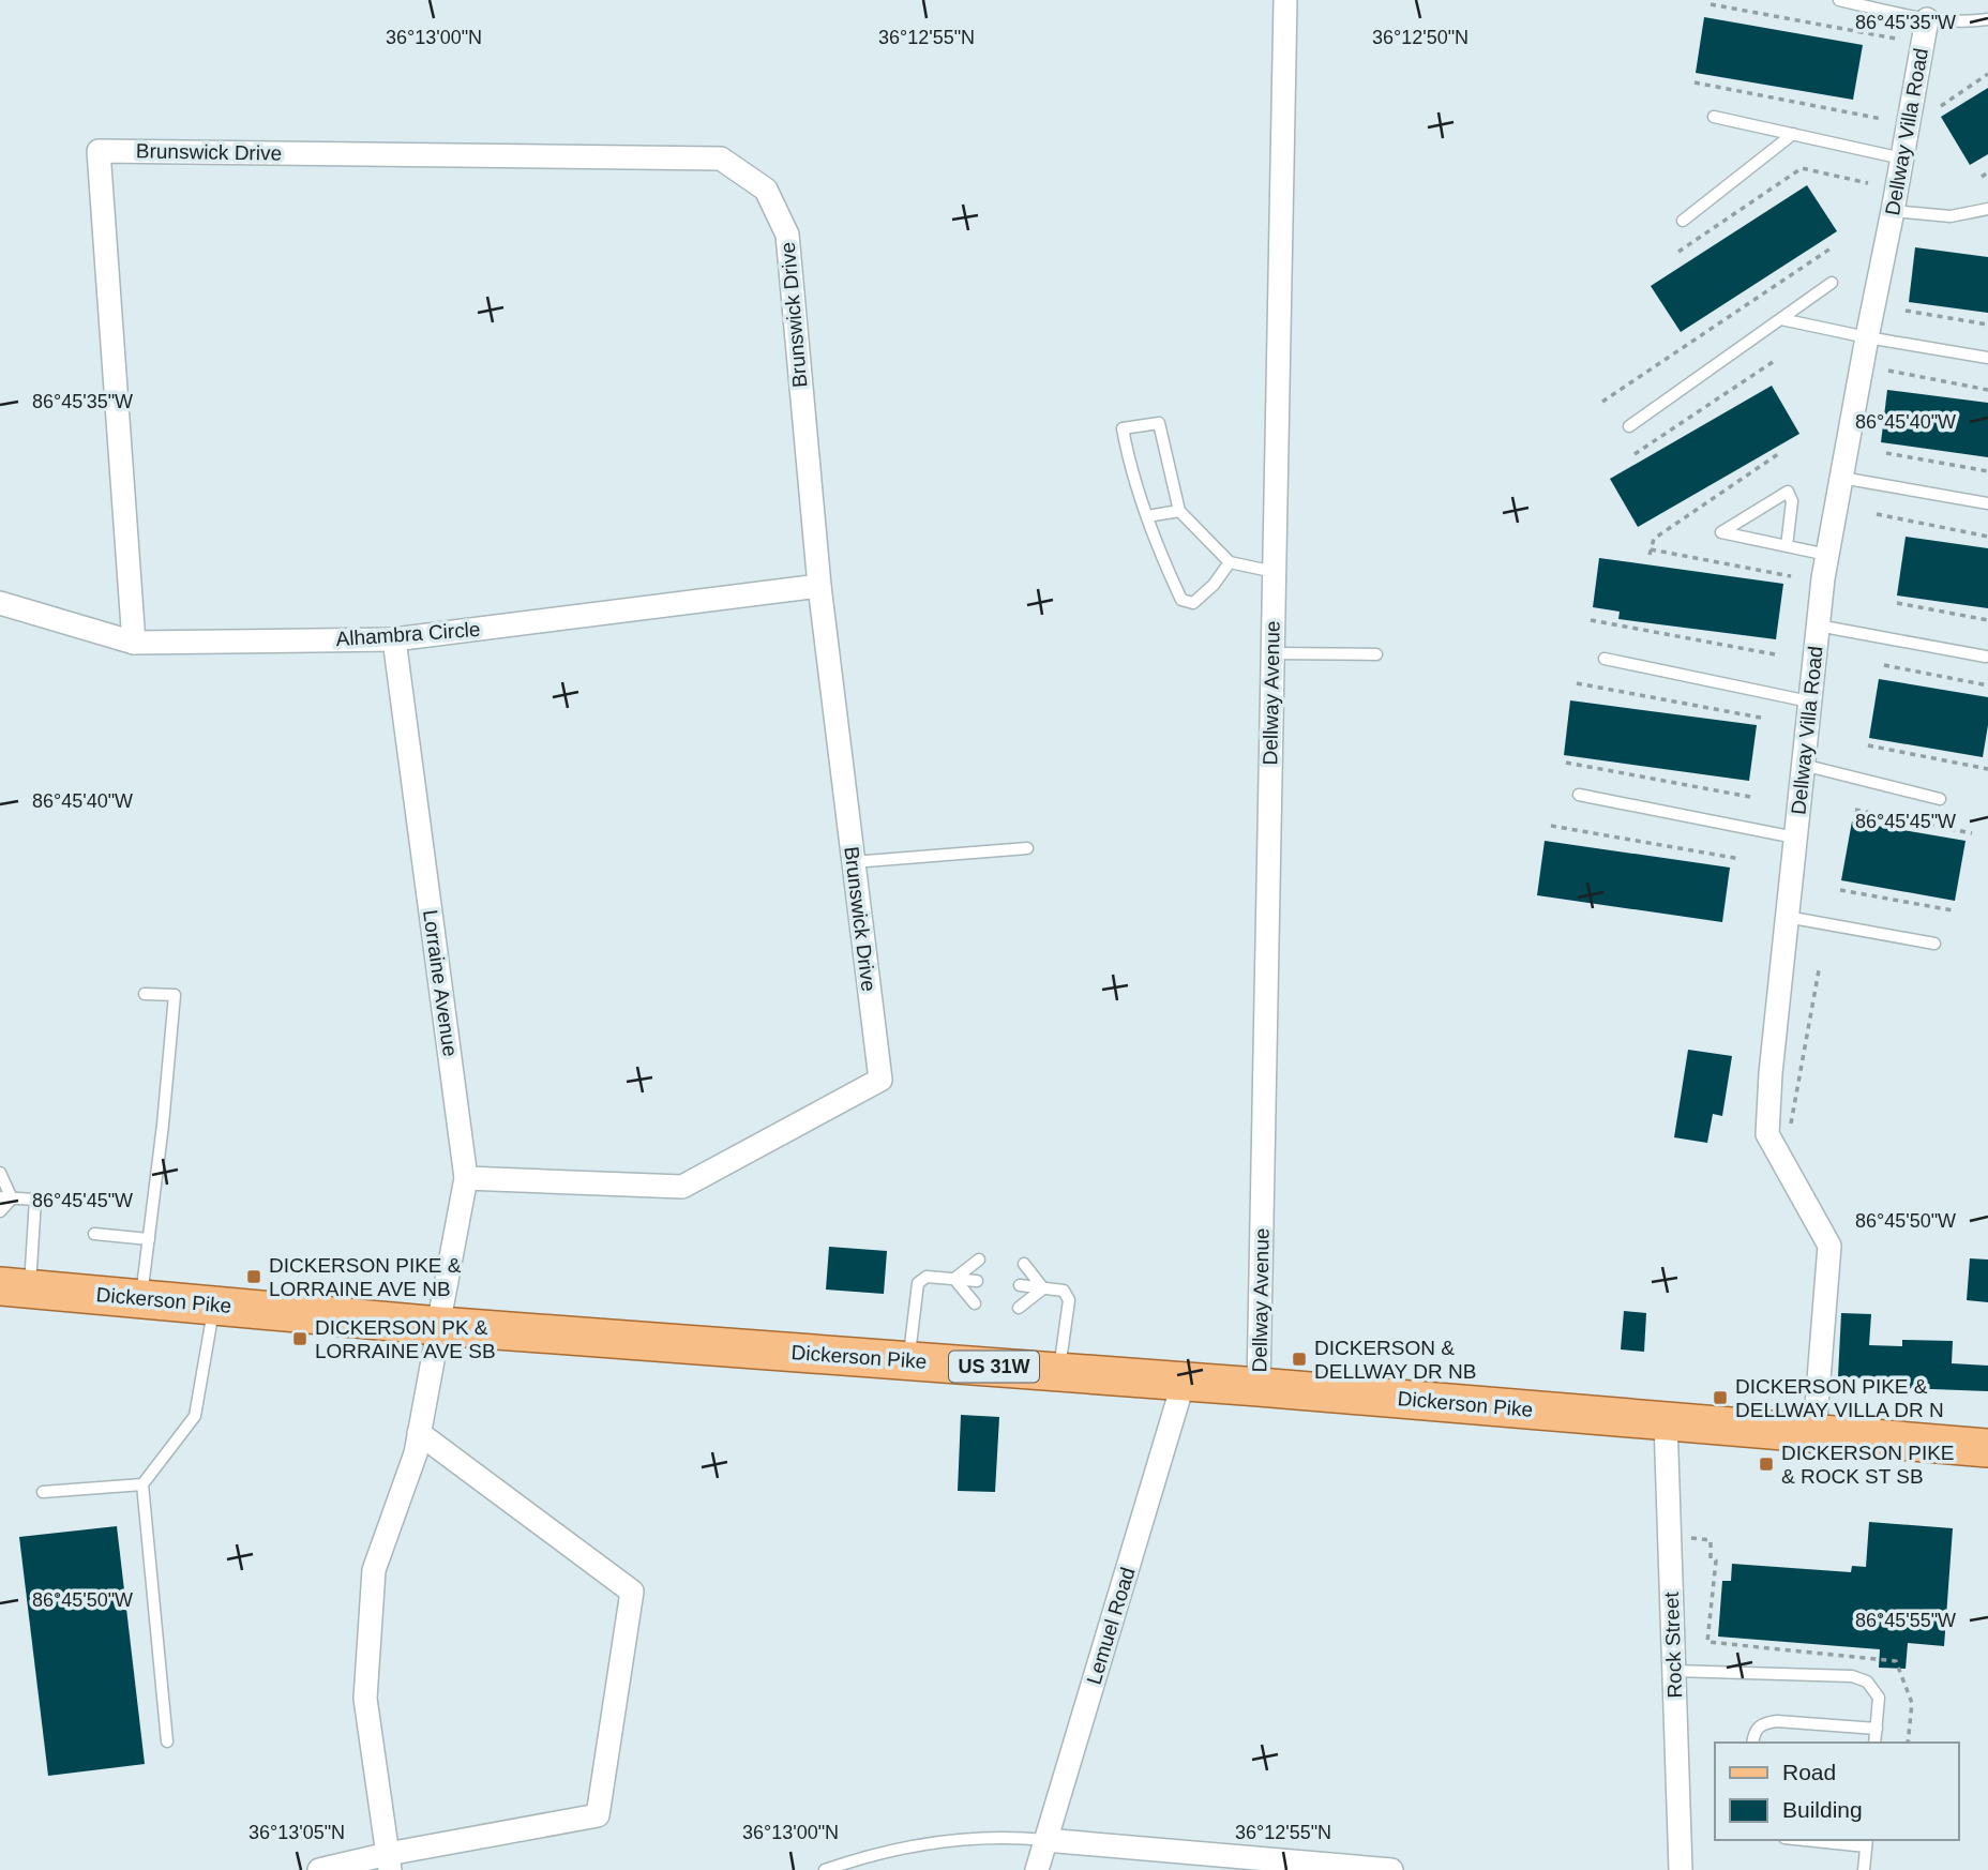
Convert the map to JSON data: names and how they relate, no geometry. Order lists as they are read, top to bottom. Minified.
{"streets":{"main road":["Dickerson Pike","US 31W"],"street":["Dellway Villa Road","Brunswick Drive","Alhambra Circle","Dellway Avenue","Lorraine Avenue","Lemuel Road","Rock Street"]},"crossings":[["Dellway Villa Road","Dickerson Pike"],["Brunswick Drive","Alhambra Circle"],["Brunswick Drive","Lorraine Avenue"],["Alhambra Circle","Lorraine Avenue"],["Dellway Avenue","Dickerson Pike"],["Lorraine Avenue","Dickerson Pike"],["Dickerson Pike","Lemuel Road"],["Dickerson Pike","Rock Street"]],"places":{"transit":["DICKERSON PIKE & LORRAINE AVE NB","DICKERSON PK & LORRAINE AVE SB","DICKERSON & DELLWAY DR NB","DICKERSON PIKE & DELLWAY VILLA DR N","DICKERSON PIKE & ROCK ST SB"]},"legend":["Road","Building"],"coordinates":["86°45'35\"W","36°13'00\"N","36°12'55\"N","36°12'50\"N","86°45'40\"W","86°45'45\"W","86°45'50\"W","86°45'55\"W","36°13'05\"N"]}
